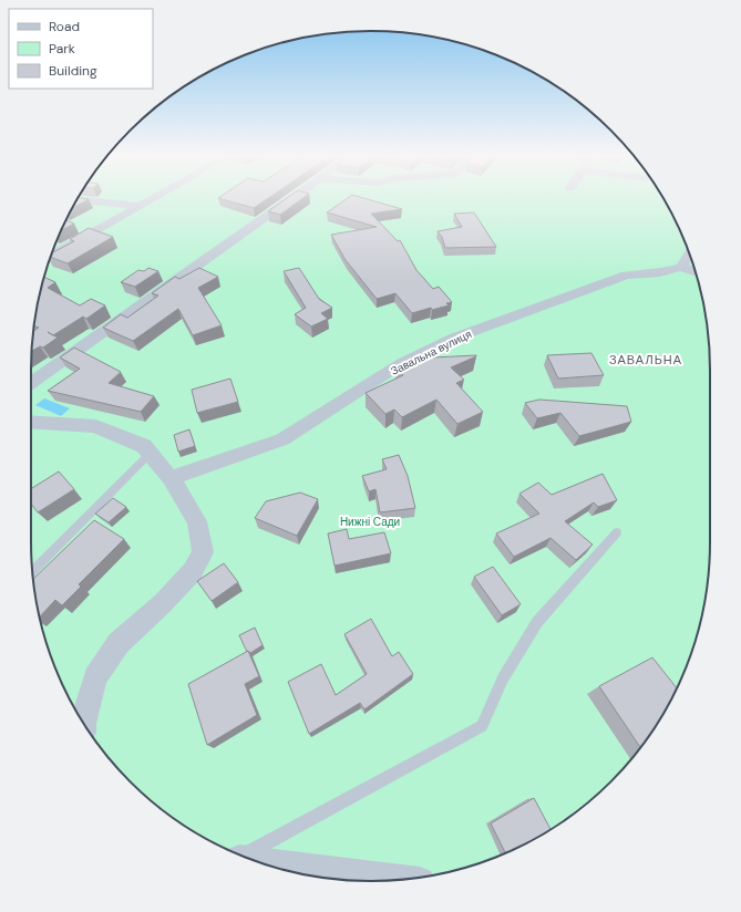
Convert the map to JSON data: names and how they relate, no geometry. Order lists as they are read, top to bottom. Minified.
{"streets":{"street":["Завальна вулиця"]},"districts":["ЗАВАЛЬНА"],"parks":["Нижні Сади"],"legend":["Road","Park","Building"]}
